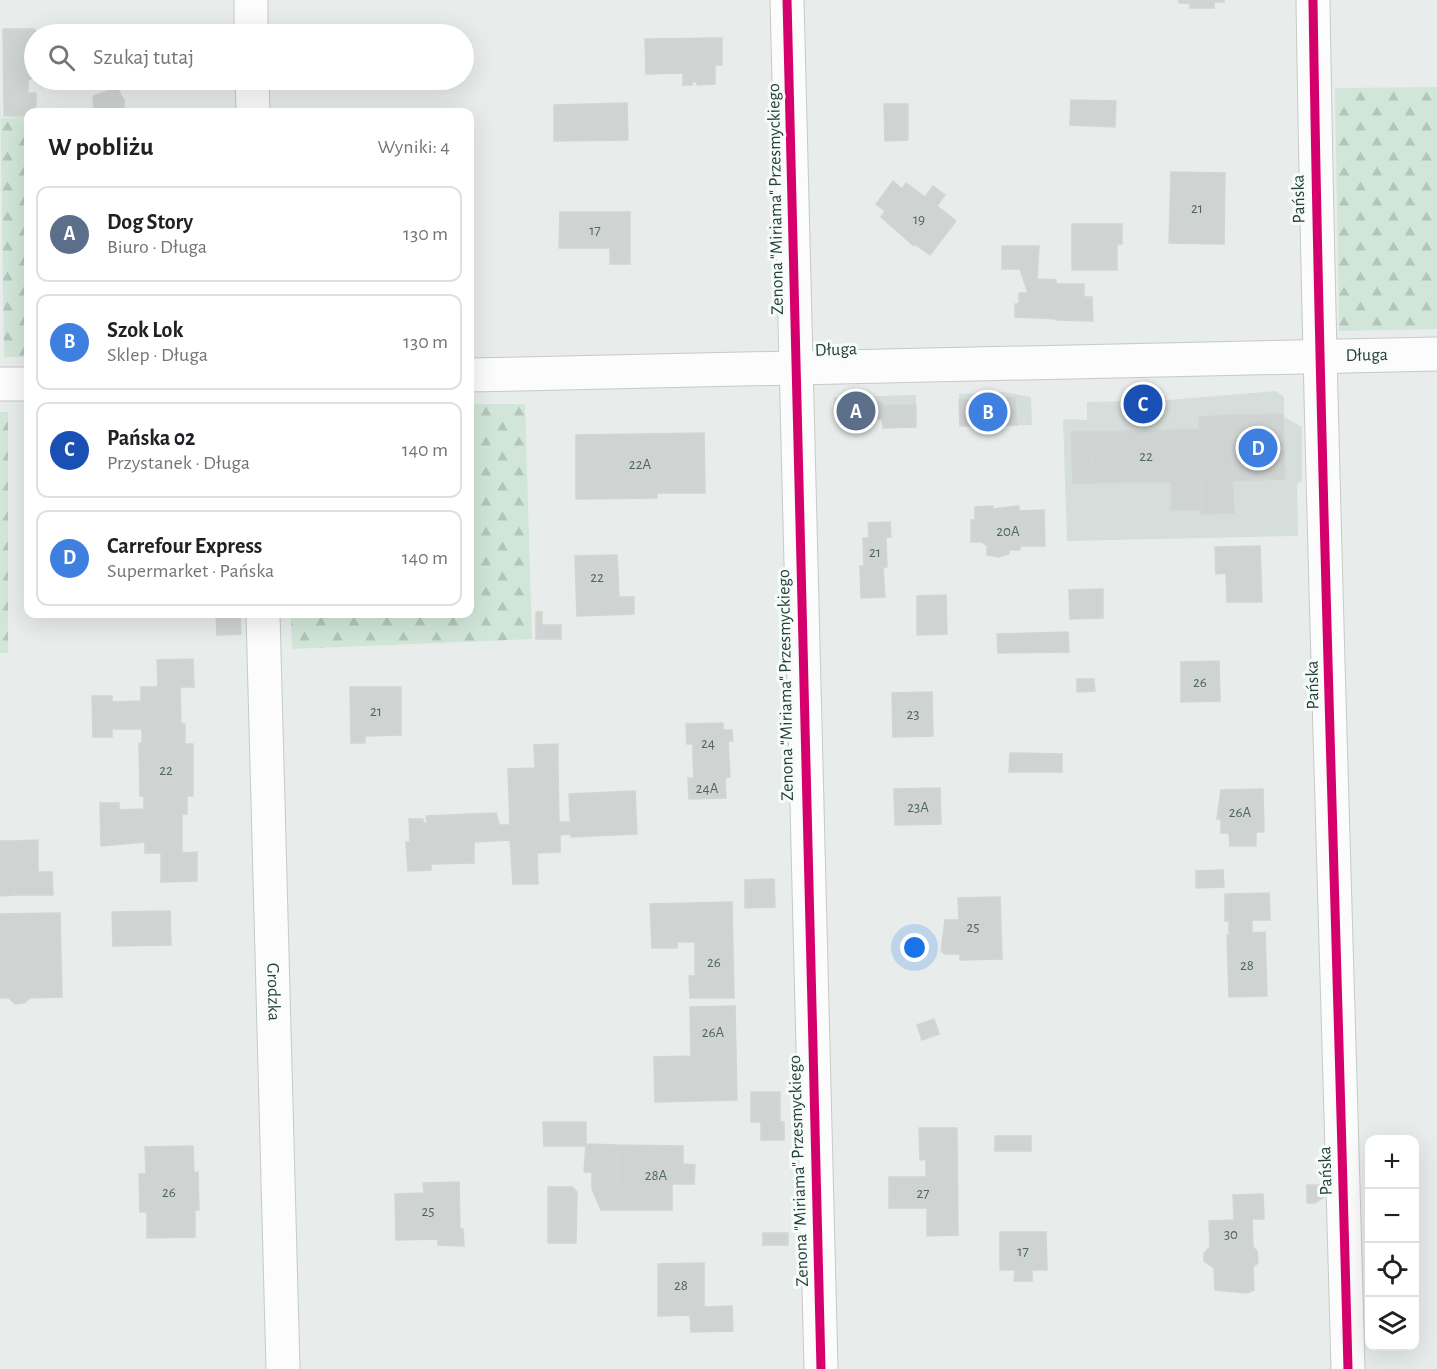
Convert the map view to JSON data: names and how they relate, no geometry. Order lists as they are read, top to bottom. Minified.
{"streets":{"street":["Zenona \"Miriama\" Przesmyckiego","Pańska","Długa","Grodzka"]},"crossings":[["Zenona \"Miriama\" Przesmyckiego","Długa"],["Pańska","Długa"]],"house_numbers":["21","19","17","22","22A","20A","21","22","26","21","23","24","22","24A","23A","26A","25","26","28","26A","28A","26","27","25","30","17","28"],"page":{"search":"Szukaj tutaj","heading":["W pobliżu","Wyniki: 4"],"list":[{"mark":"A","name":"Dog Story","note":"Biuro · Długa","value":"130 m"},{"mark":"B","name":"Szok Lok","note":"Sklep · Długa","value":"130 m"},{"mark":"C","name":"Pańska 02","note":"Przystanek · Długa","value":"140 m"},{"mark":"D","name":"Carrefour Express","note":"Supermarket · Pańska","value":"140 m"}],"pins":["C","A","B","D"],"map_buttons":["+","−"]}}
